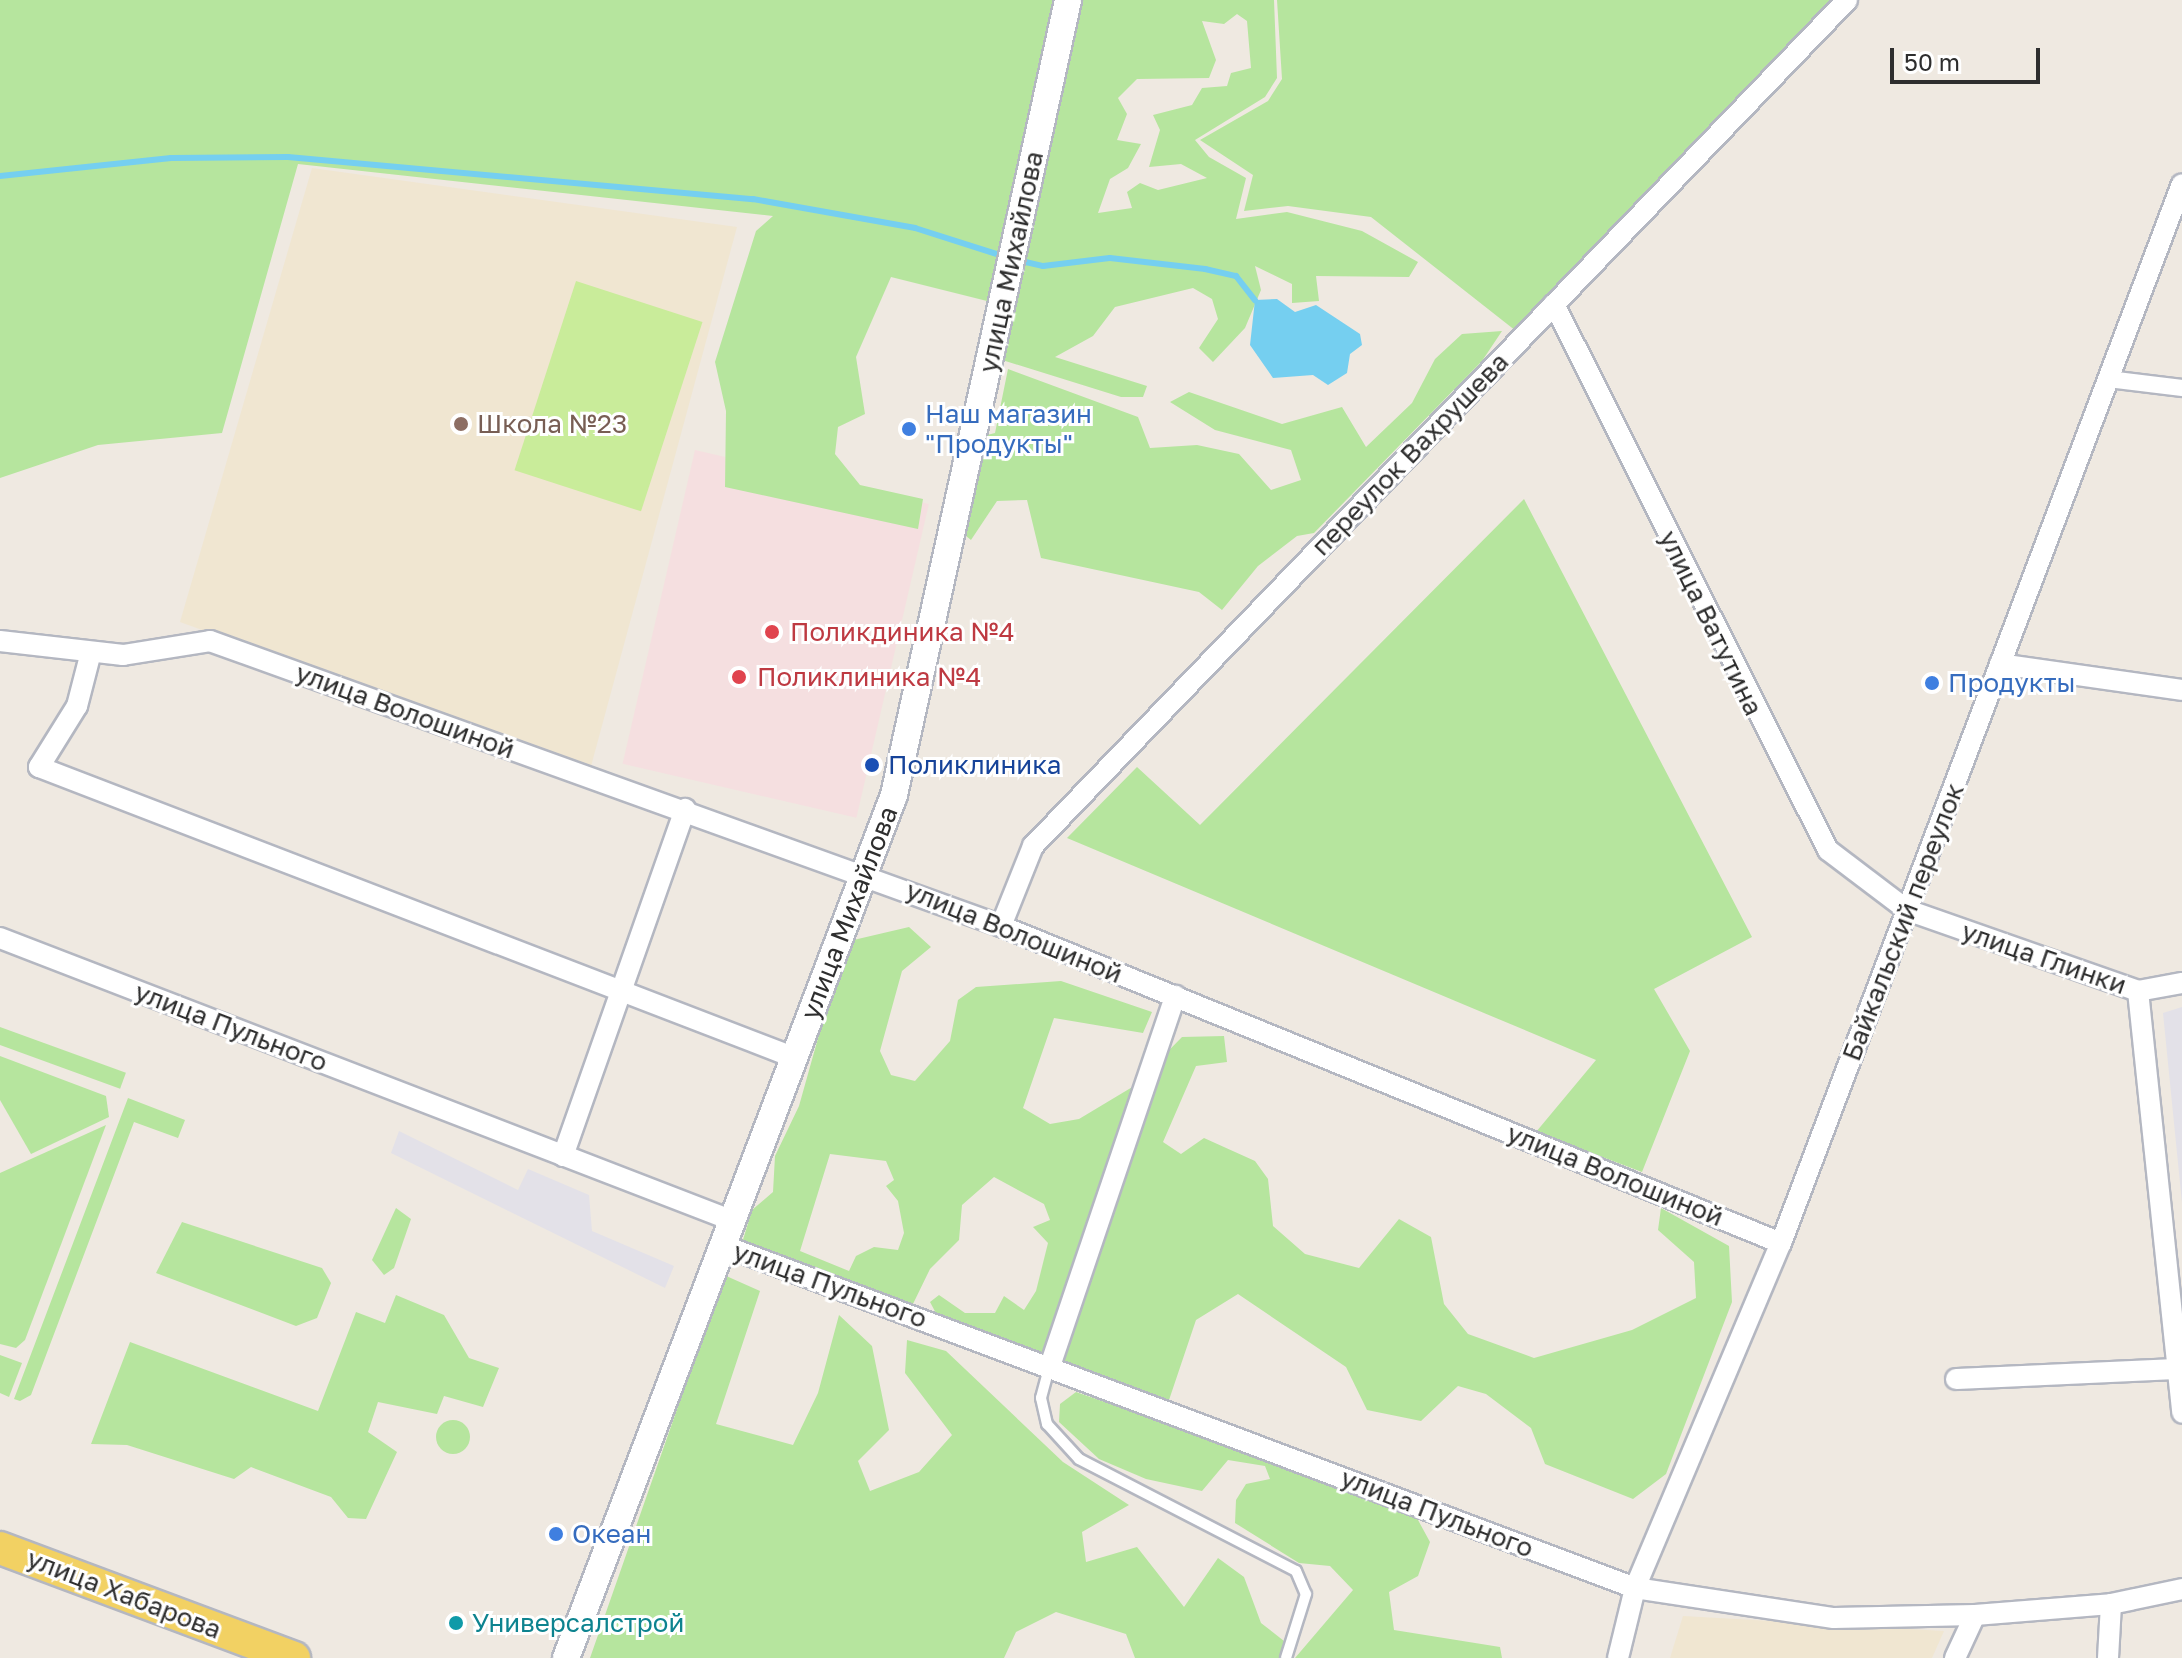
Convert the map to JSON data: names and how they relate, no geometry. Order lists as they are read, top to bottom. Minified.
{"streets":{"main road":["улица Хабарова"],"street":["улица Михайлова","переулок Вахрушева","улица Ватутина","улица Волошиной","Байкальский переулок","улица Глинки","улица Пульного"]},"crossings":[["улица Михайлова","улица Волошиной"],["улица Михайлова","улица Пульного"],["переулок Вахрушева","улица Ватутина"],["переулок Вахрушева","улица Волошиной"],["улица Ватутина","Байкальский переулок"],["улица Ватутина","улица Глинки"],["улица Волошиной","Байкальский переулок"],["Байкальский переулок","улица Глинки"],["Байкальский переулок","улица Пульного"]],"places":["Школа №23","Наш магазин \"Продукты\"","Поликдиника №4","Поликлиника №4","Продукты","Поликлиника","Океан","Универсалстрой"],"scale_bar":"50 m"}
